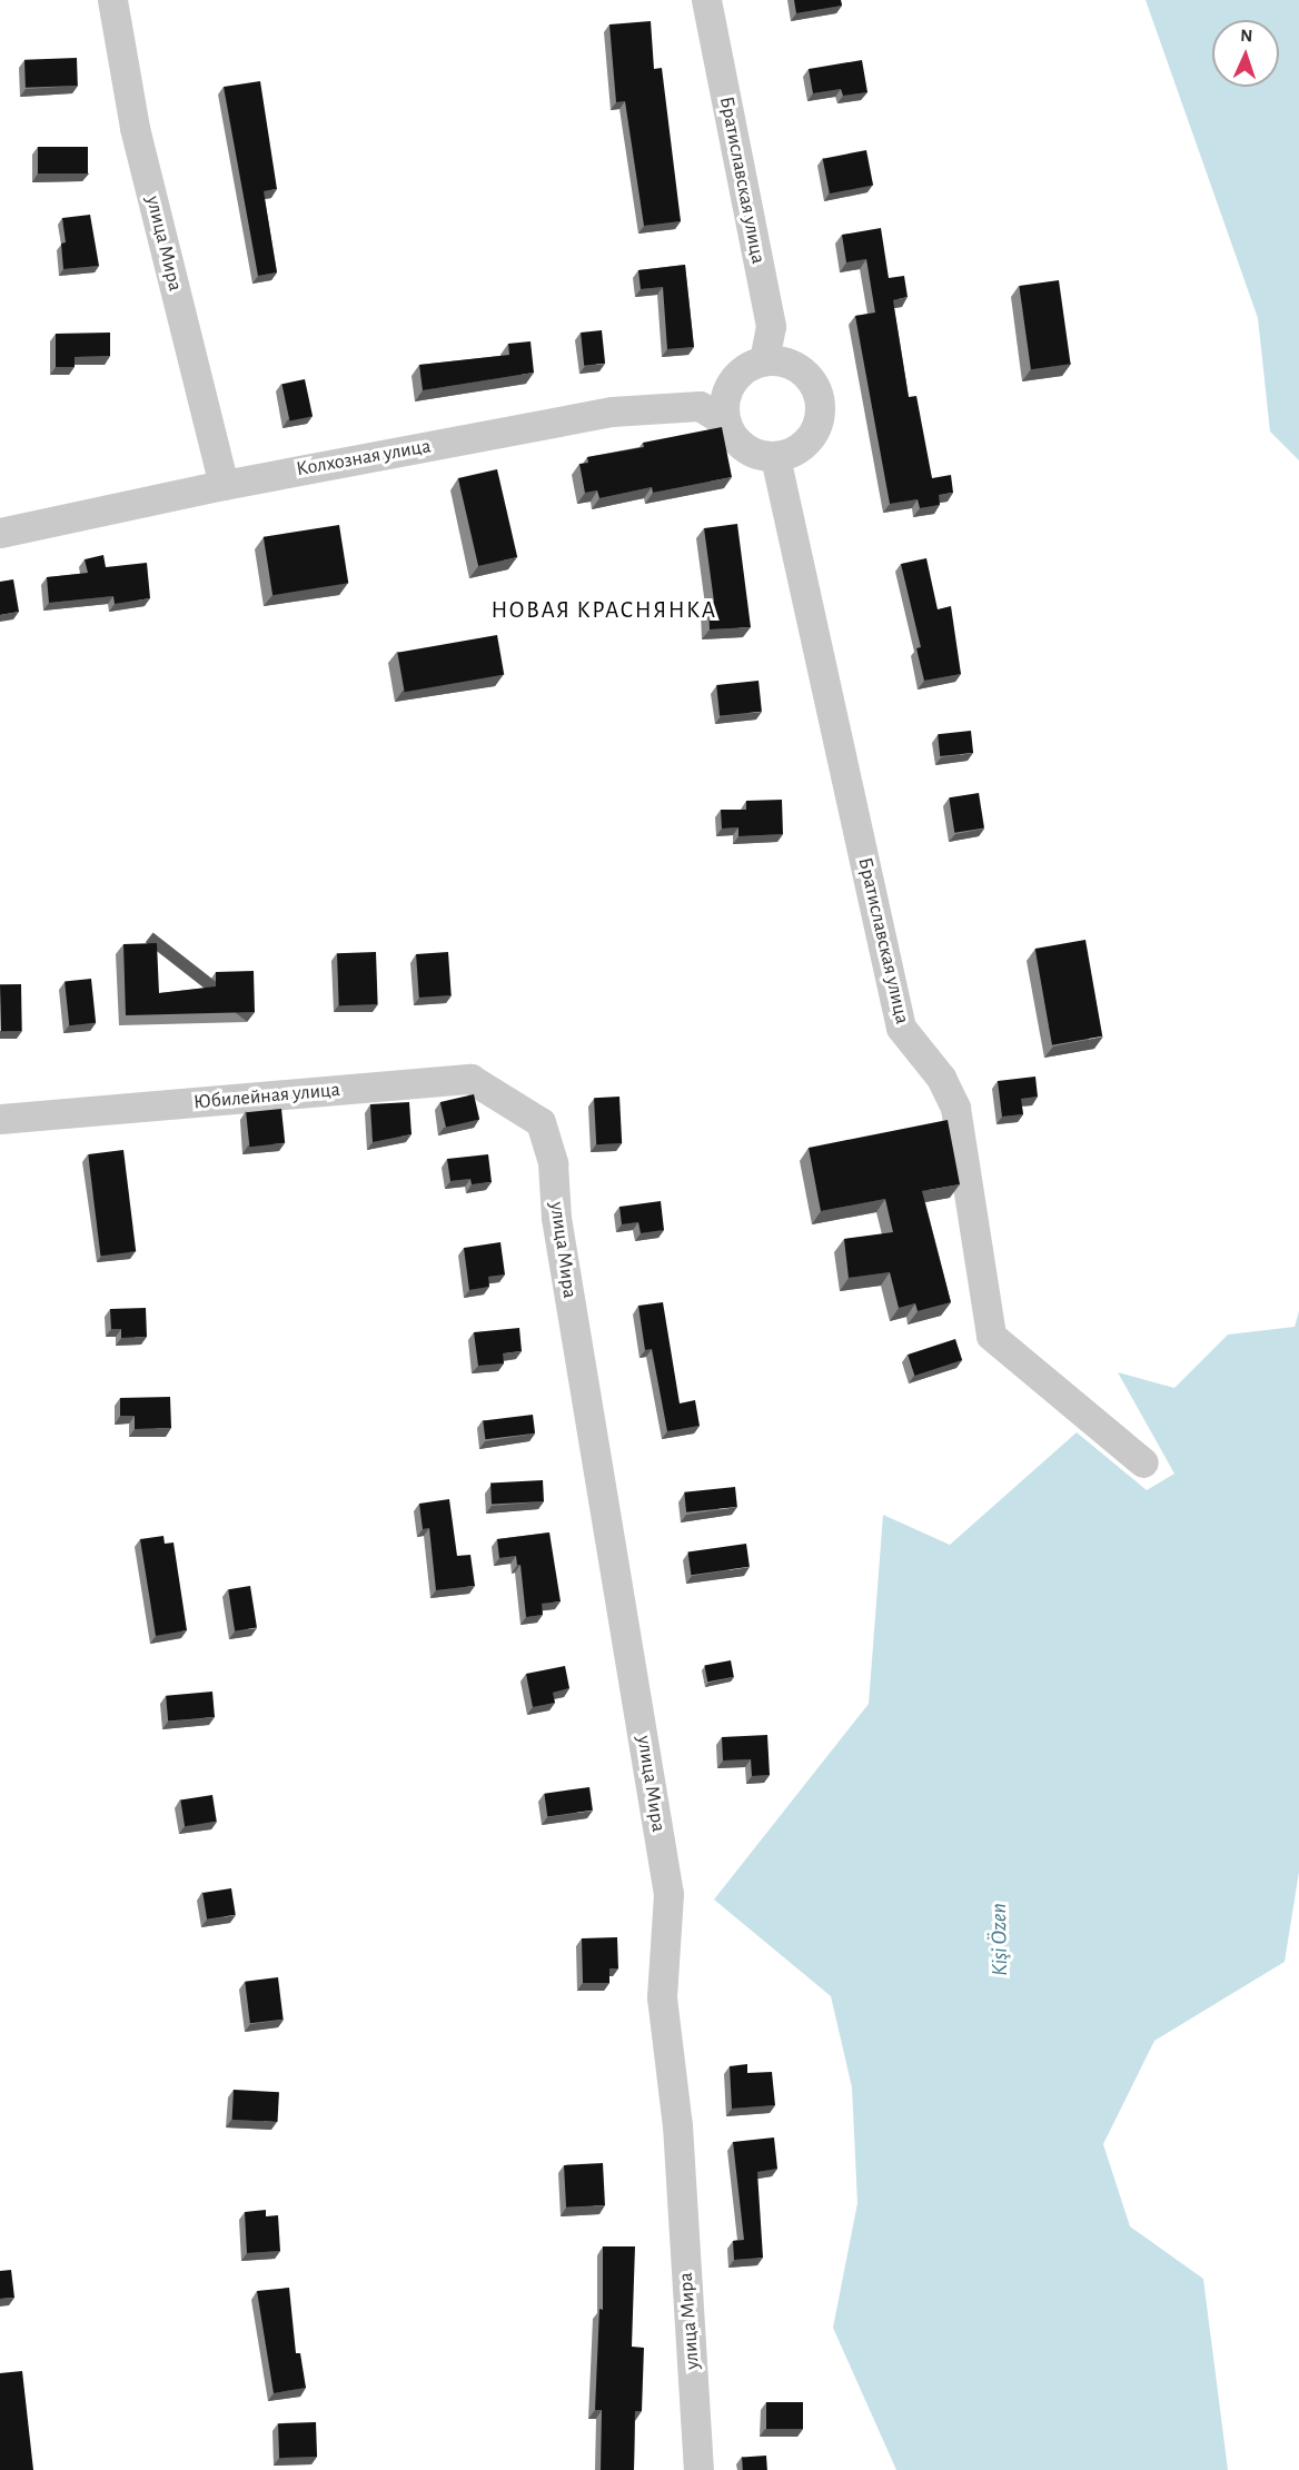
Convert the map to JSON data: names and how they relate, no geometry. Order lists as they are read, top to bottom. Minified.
{"streets":{"street":["Братиславская улица","улица Мира","Колхозная улица","Юбилейная улица"]},"crossings":[["Братиславская улица","Колхозная улица"],["улица Мира","Колхозная улица"],["улица Мира","Юбилейная улица"]],"districts":["НОВАЯ КРАСНЯНКА"],"water":["Kişi Özen"],"north":"top"}
